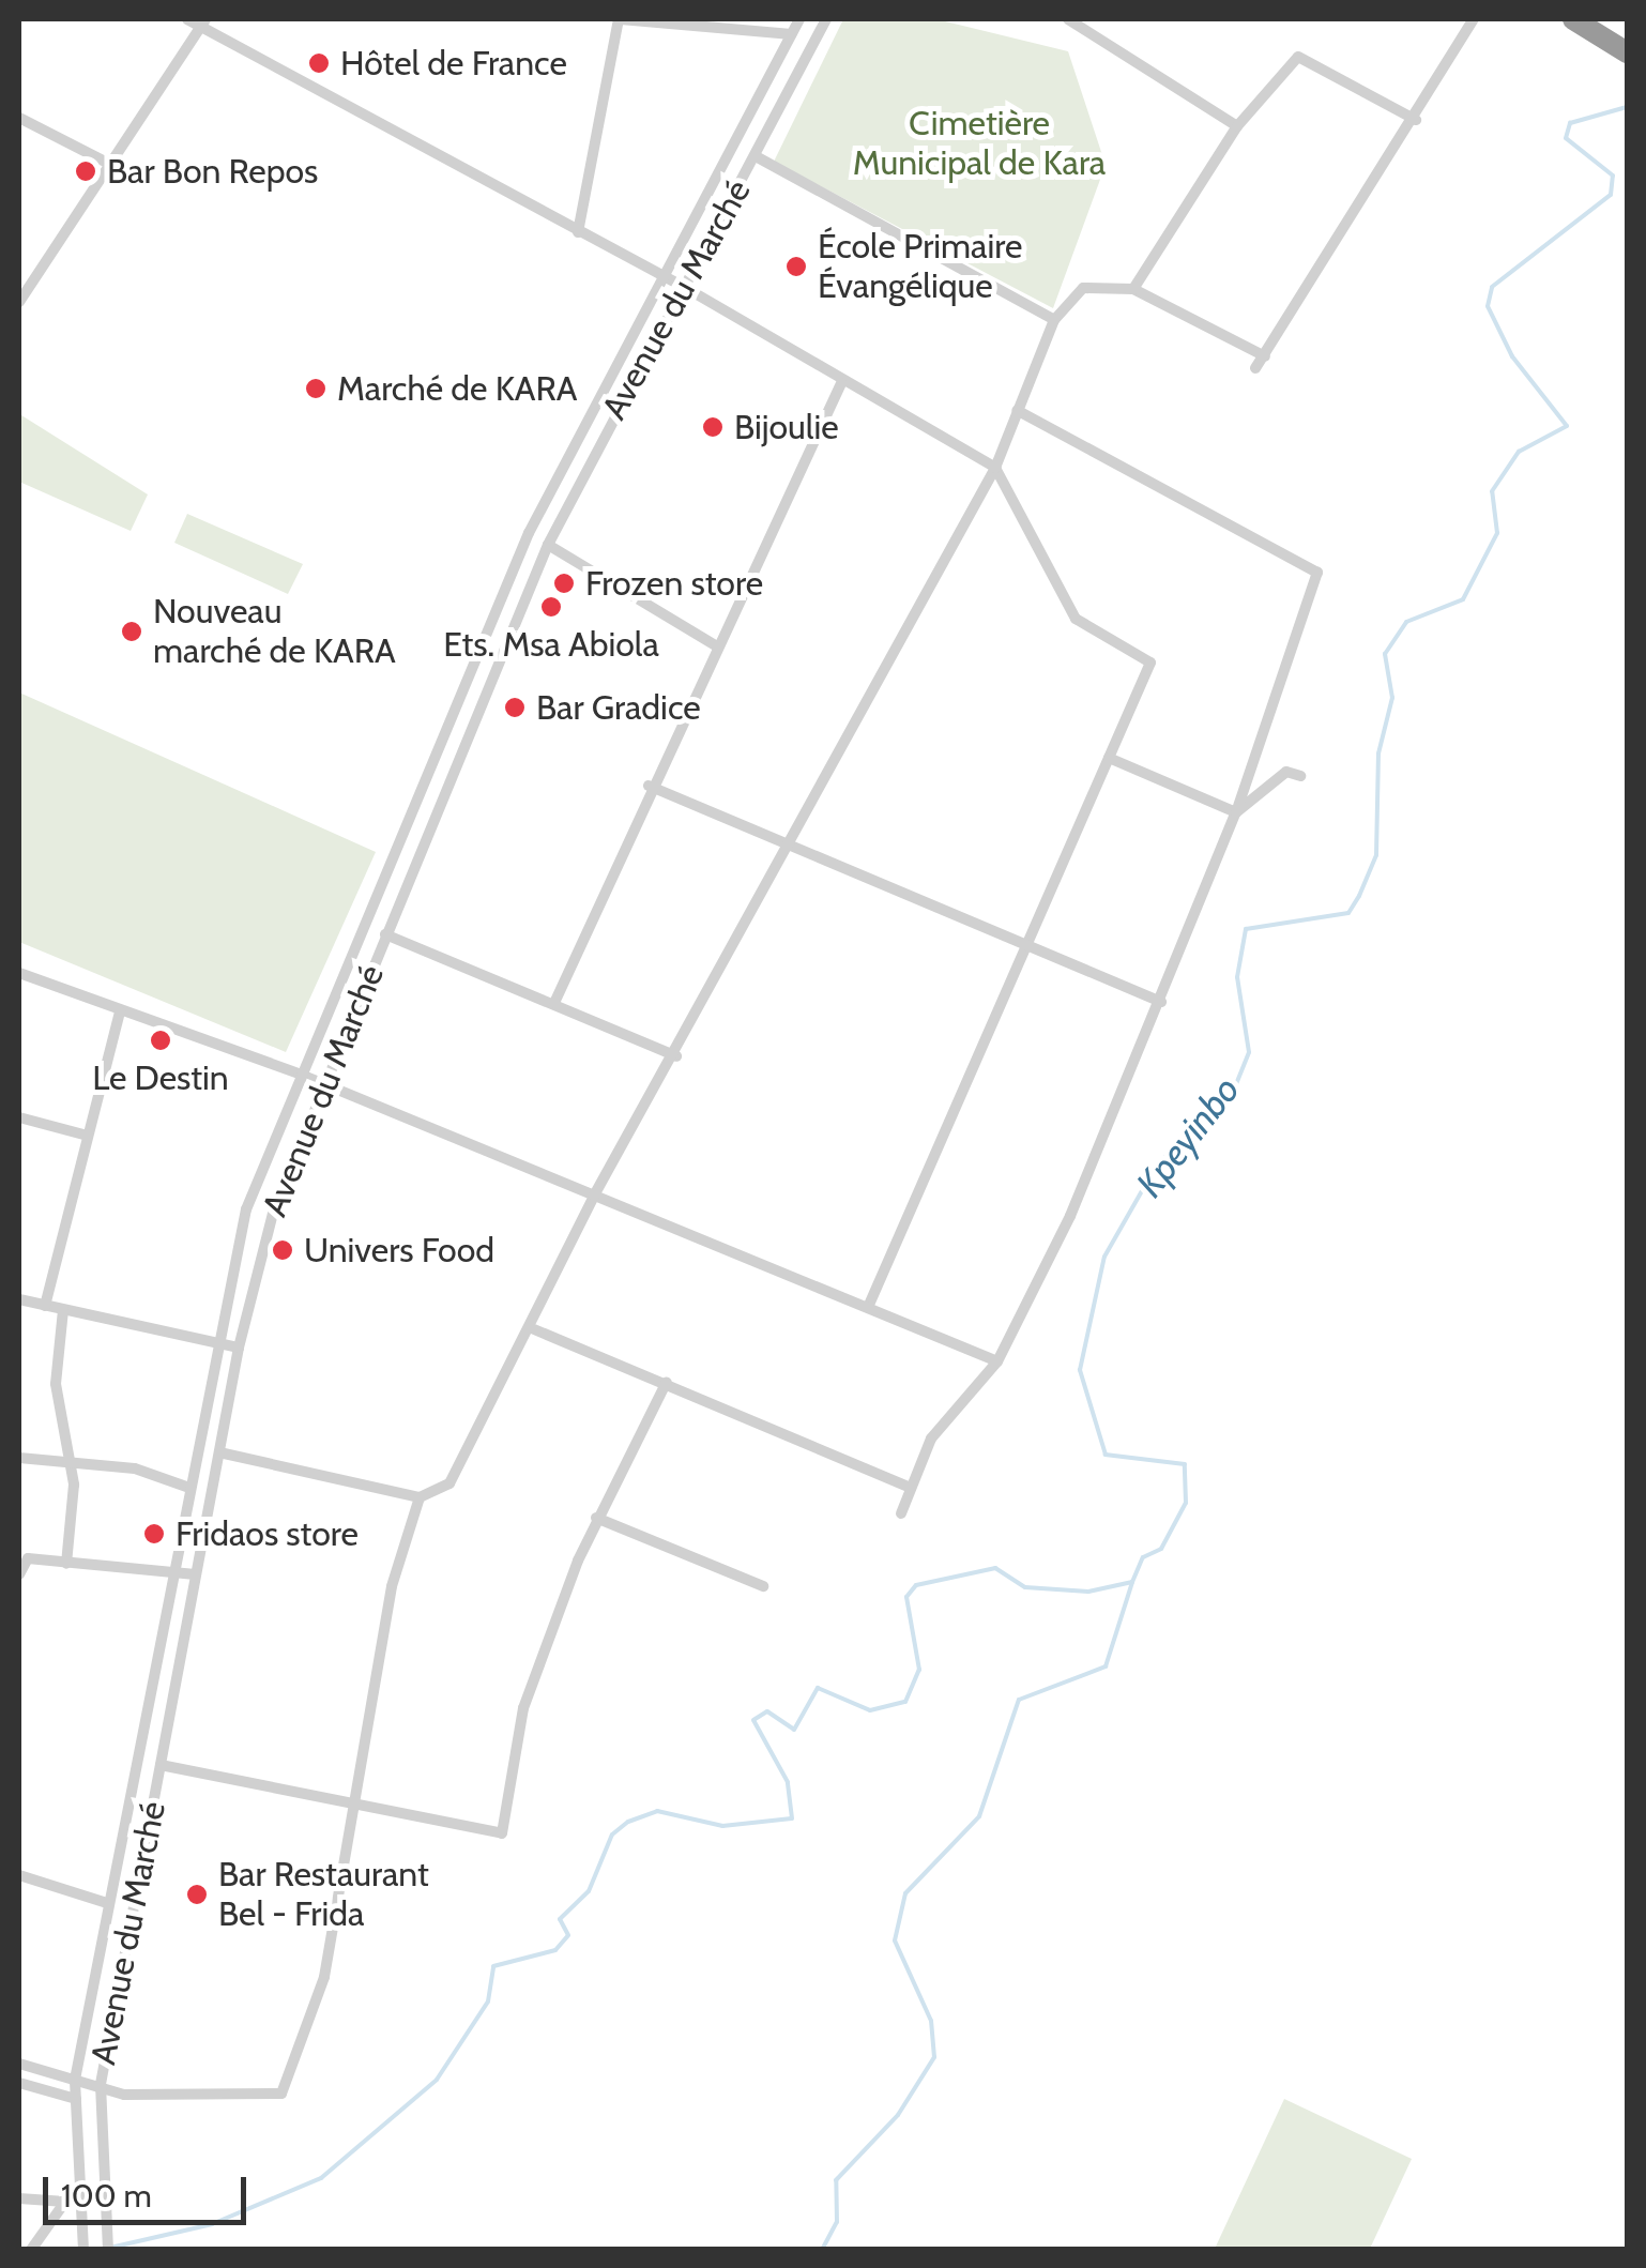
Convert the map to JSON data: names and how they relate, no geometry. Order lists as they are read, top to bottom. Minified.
{"streets":{"street":["Avenue du Marché"]},"water":["Kpeyinbo"],"parks":["Cimetière Municipal de Kara"],"places":["Hôtel de France","Bar Bon Repos","École Primaire Évangélique","Marché de KARA","Bijoulie","Frozen store","Ets. Msa Abiola","Nouveau marché de KARA","Bar Gradice","Le Destin","Univers Food","Fridaos store","Bar Restaurant Bel - Frida"],"scale_bar":"100 m"}
